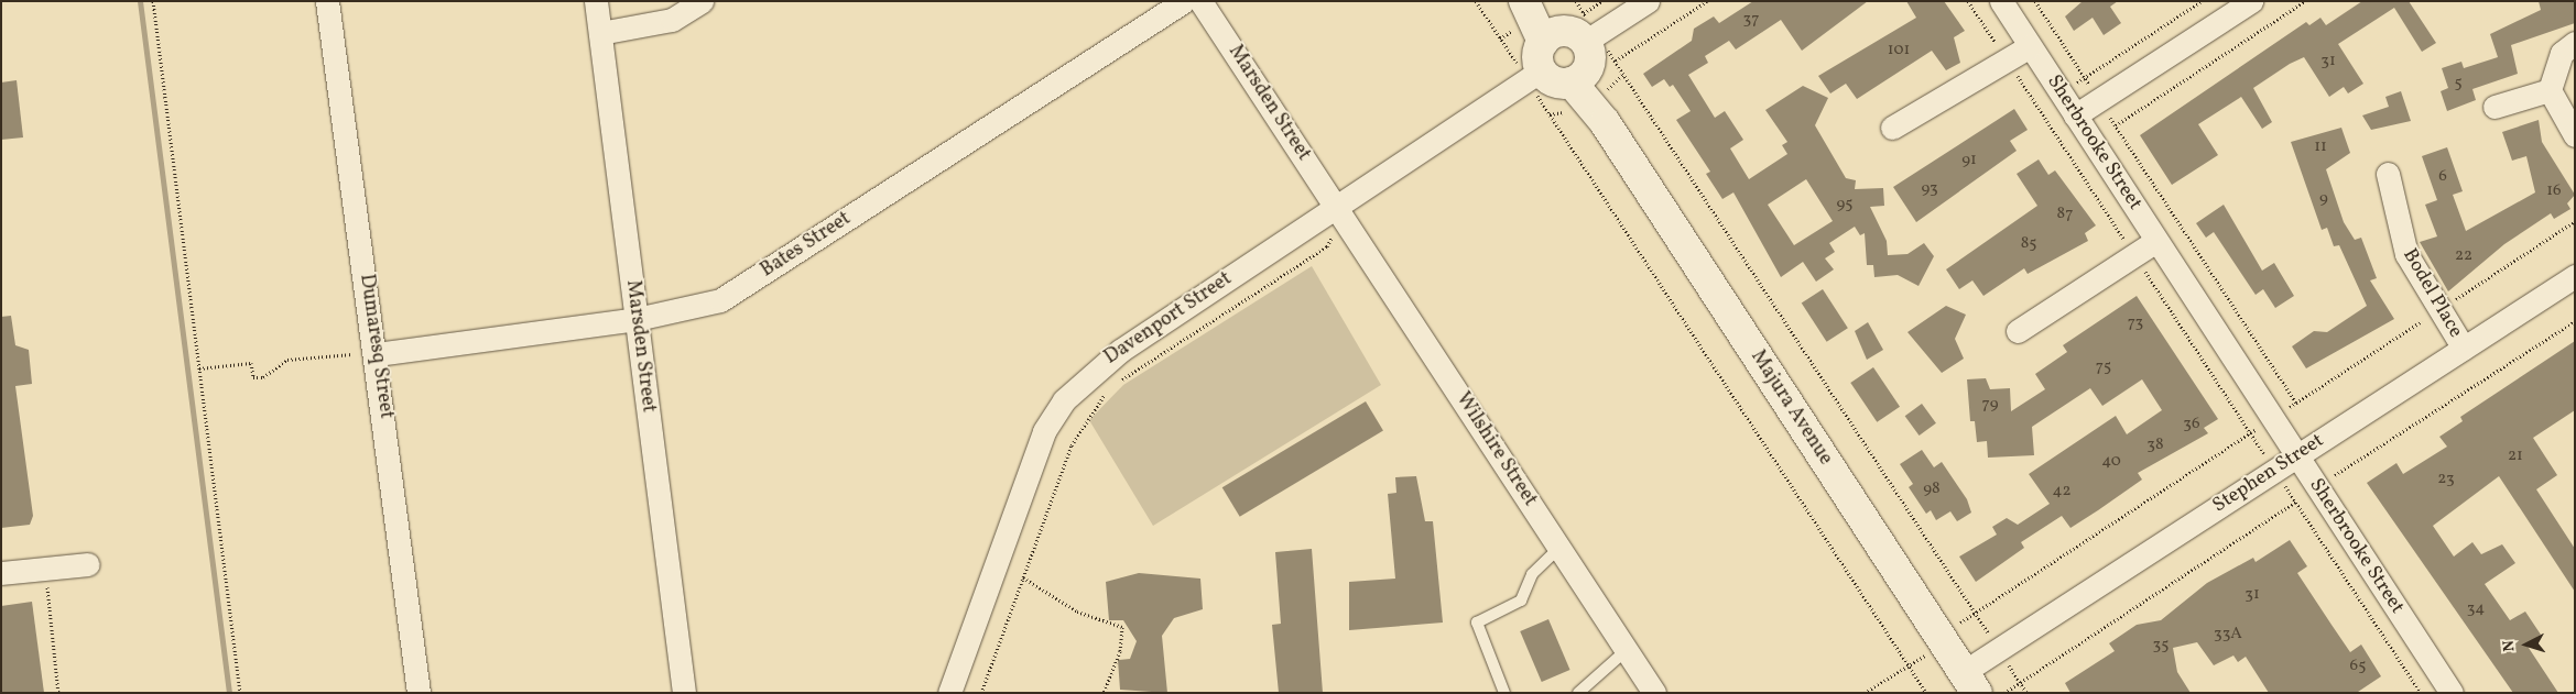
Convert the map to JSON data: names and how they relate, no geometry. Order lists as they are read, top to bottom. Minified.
{"streets":{"main road":["Majura Avenue"],"street":["Marsden Street","Sherbrooke Street","Bates Street","Bodel Place","Davenport Street","Dumaresq Street","Wilshire Street","Stephen Street"]},"crossings":[["Marsden Street","Bates Street"],["Marsden Street","Davenport Street"],["Marsden Street","Wilshire Street"],["Sherbrooke Street","Stephen Street"],["Bates Street","Dumaresq Street"],["Bodel Place","Stephen Street"],["Davenport Street","Majura Avenue"],["Davenport Street","Wilshire Street"],["Majura Avenue","Stephen Street"]],"house_numbers":["37","101","31","5","11","91","6","93","16","9","95","87","85","22","73","75","79","36","38","21","40","23","98","42","31","34","33A","35","65"],"north":"left"}
